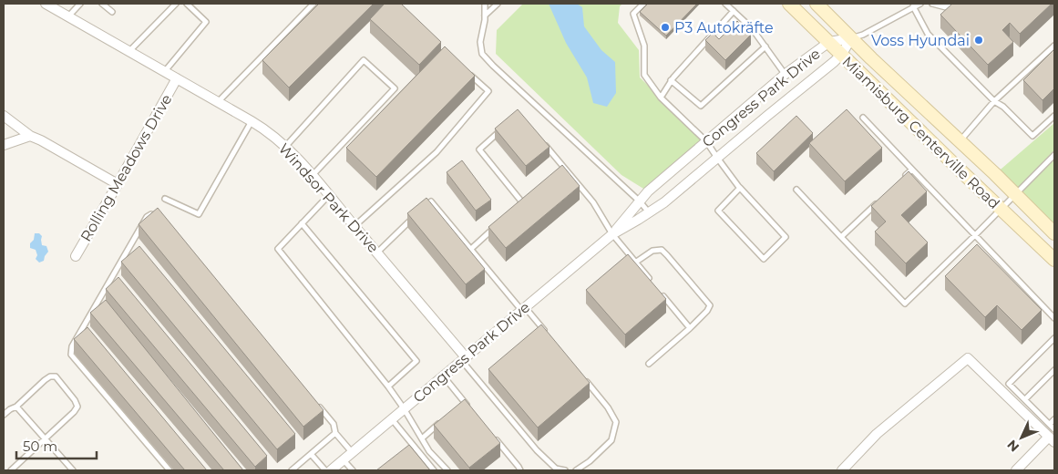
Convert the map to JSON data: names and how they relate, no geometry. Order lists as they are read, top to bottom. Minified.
{"streets":{"main road":["Miamisburg Centerville Road"],"street":["Congress Park Drive","Rolling Meadows Drive","Windsor Park Drive"]},"crossings":[["Congress Park Drive","Miamisburg Centerville Road"],["Congress Park Drive","Windsor Park Drive"],["Rolling Meadows Drive","Windsor Park Drive"]],"places":["P3 Autokräfte","Voss Hyundai"],"scale_bar":"50 m","north":"bottom left"}
